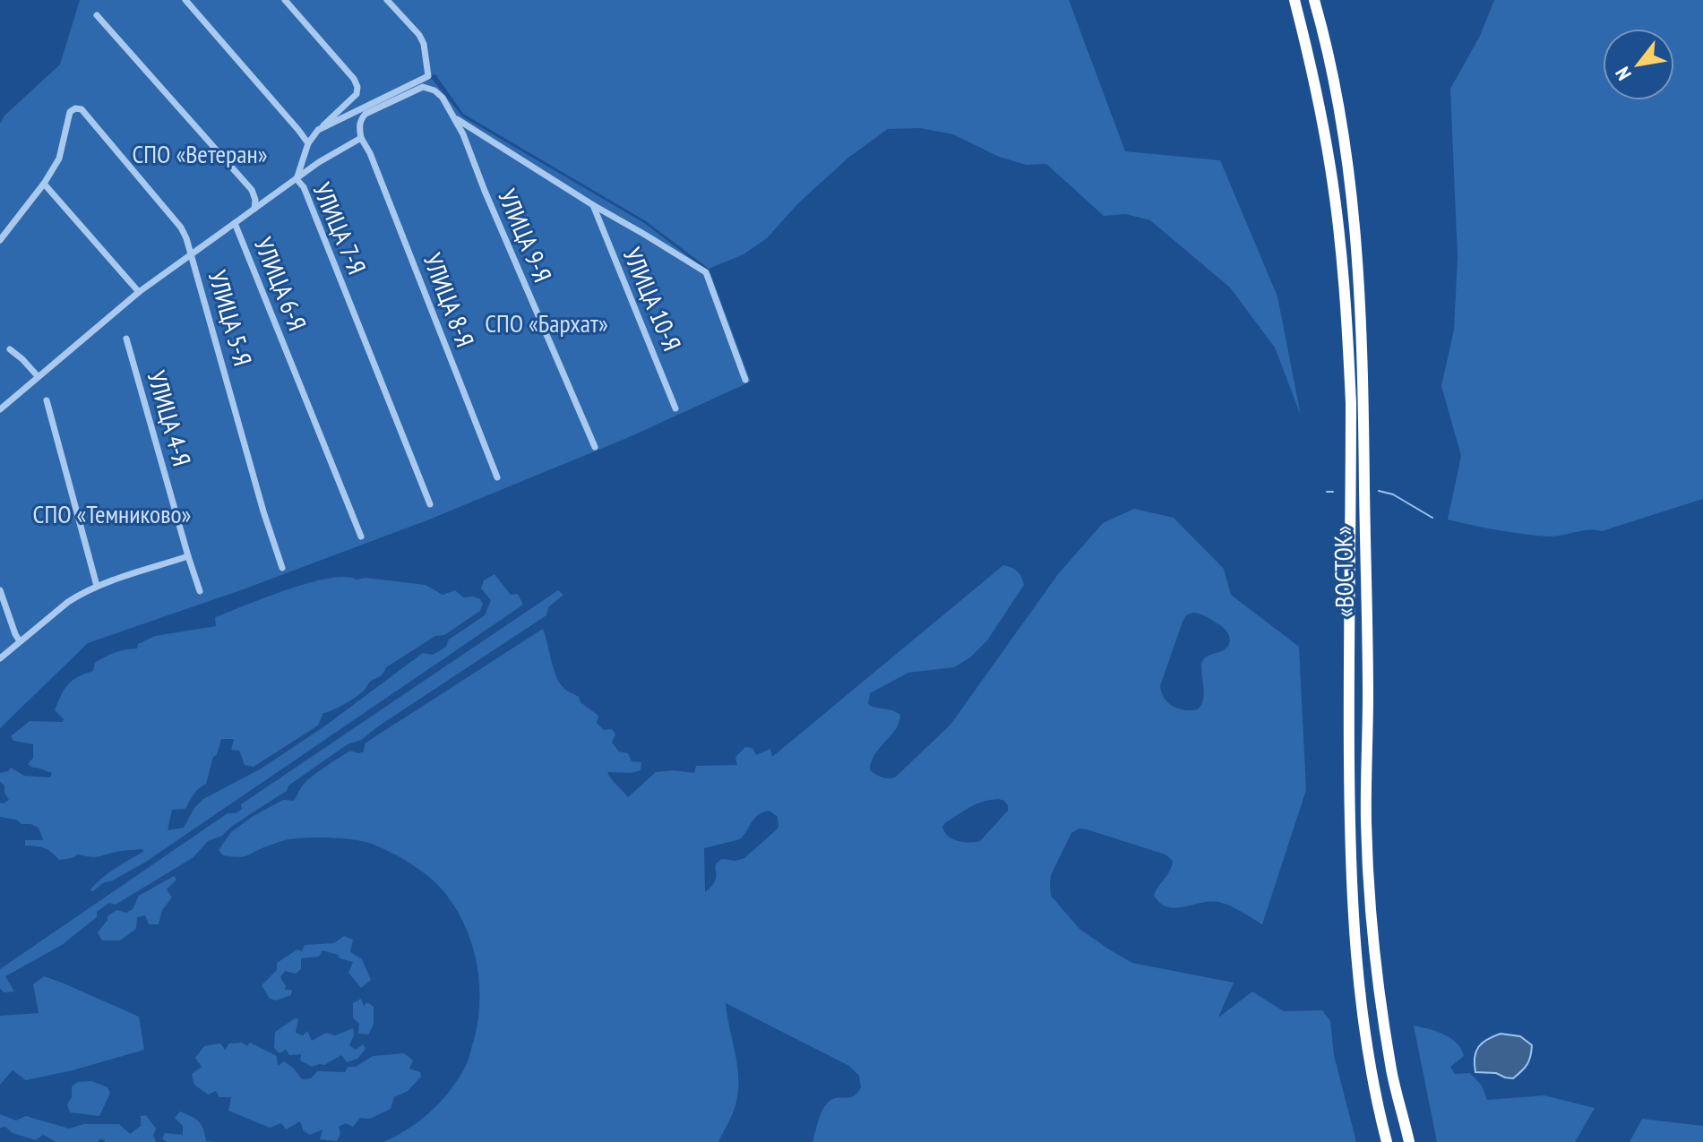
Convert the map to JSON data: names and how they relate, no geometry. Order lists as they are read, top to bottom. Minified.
{"streets":{"highway":["«ВОСТОК»"],"street":["УЛИЦА 7-Я","УЛИЦА 9-Я","УЛИЦА 6-Я","УЛИЦА 10-Я","УЛИЦА 8-Я","УЛИЦА 5-Я","УЛИЦА 4-Я"]},"crossings":[["УЛИЦА 9-Я","УЛИЦА 8-Я"]],"parks":["СПО «Ветеран»","СПО «Бархат»","СПО «Темниково»"],"north":"bottom left"}
